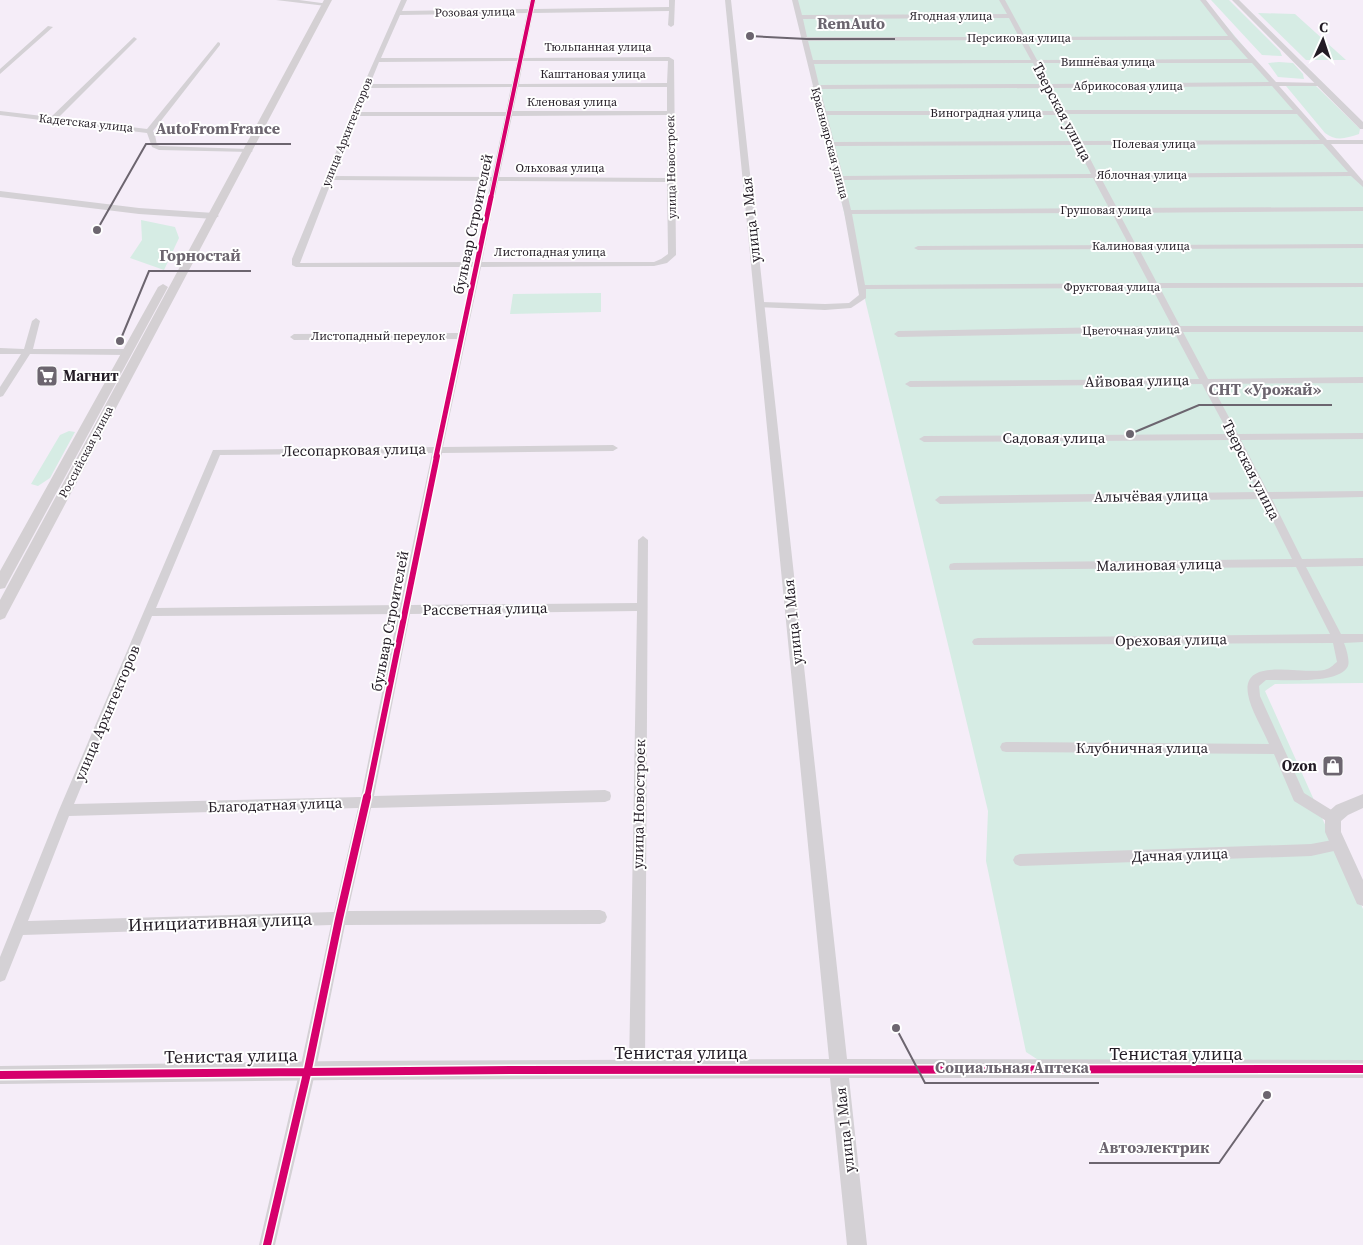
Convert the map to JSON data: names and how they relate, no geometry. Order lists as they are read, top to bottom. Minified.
{"streets":{"main road":["Российская улица"],"street":["Розовая улица","Ягодная улица","Персиковая улица","Тюльпанная улица","Вишнёвая улица","Каштановая улица","Абрикосовая улица","Кленовая улица","Тверская улица","Виноградная улица","Кадетская улица","улица Архитекторов","Красноярская улица","Полевая улица","улица Новостроек","Ольховая улица","Яблочная улица","Грушовая улица","улица 1 Мая","бульвар Строителей","Калиновая улица","Листопадная улица","Фруктовая улица","Цветочная улица","Листопадный переулок","Айвовая улица","Садовая улица","Лесопарковая улица","Алычёвая улица","Малиновая улица","Рассветная улица","Ореховая улица","Клубничная улица","Благодатная улица","Дачная улица","Инициативная улица","Тенистая улица"]},"crossings":[["Розовая улица","улица Архитекторов"],["Розовая улица","бульвар Строителей"],["Ягодная улица","Тверская улица"],["Ягодная улица","Красноярская улица"],["Персиковая улица","Тверская улица"],["Персиковая улица","Красноярская улица"],["Тюльпанная улица","улица Архитекторов"],["Тюльпанная улица","улица Новостроек"],["Тюльпанная улица","бульвар Строителей"],["Вишнёвая улица","Тверская улица"],["Вишнёвая улица","Красноярская улица"],["Каштановая улица","улица Архитекторов"],["Каштановая улица","улица Новостроек"],["Каштановая улица","бульвар Строителей"],["Абрикосовая улица","Тверская улица"],["Абрикосовая улица","Красноярская улица"],["Кленовая улица","улица Архитекторов"],["Кленовая улица","улица Новостроек"],["Кленовая улица","бульвар Строителей"],["Тверская улица","Виноградная улица"],["Тверская улица","Полевая улица"],["Тверская улица","Яблочная улица"],["Тверская улица","Грушовая улица"],["Тверская улица","Калиновая улица"],["Тверская улица","Фруктовая улица"],["Тверская улица","Цветочная улица"],["Тверская улица","Айвовая улица"],["Тверская улица","Садовая улица"],["Тверская улица","Алычёвая улица"],["Тверская улица","Малиновая улица"],["Тверская улица","Ореховая улица"],["Тверская улица","Клубничная улица"],["Виноградная улица","Красноярская улица"],["Кадетская улица","Российская улица"],["улица Архитекторов","Ольховая улица"],["улица Архитекторов","Листопадная улица"],["улица Архитекторов","Лесопарковая улица"],["улица Архитекторов","Рассветная улица"],["улица Архитекторов","Благодатная улица"],["улица Архитекторов","Инициативная улица"],["Красноярская улица","Полевая улица"],["Красноярская улица","Яблочная улица"],["Красноярская улица","Грушовая улица"],["Красноярская улица","Фруктовая улица"],["улица Новостроек","Ольховая улица"],["улица Новостроек","Листопадная улица"],["улица Новостроек","Рассветная улица"],["улица Новостроек","Тенистая улица"],["Ольховая улица","бульвар Строителей"],["улица 1 Мая","Тенистая улица"],["бульвар Строителей","Листопадная улица"],["бульвар Строителей","Листопадный переулок"],["бульвар Строителей","Лесопарковая улица"],["бульвар Строителей","Рассветная улица"],["бульвар Строителей","Благодатная улица"],["бульвар Строителей","Инициативная улица"],["бульвар Строителей","Тенистая улица"]],"places":{"other":["RemAuto","AutoFromFrance","Горностай","СНТ «Урожай»","Социальная Аптека","Автоэлектрик"],"supermarket":["Магнит"],"shop":["Ozon"]},"north":"top"}
